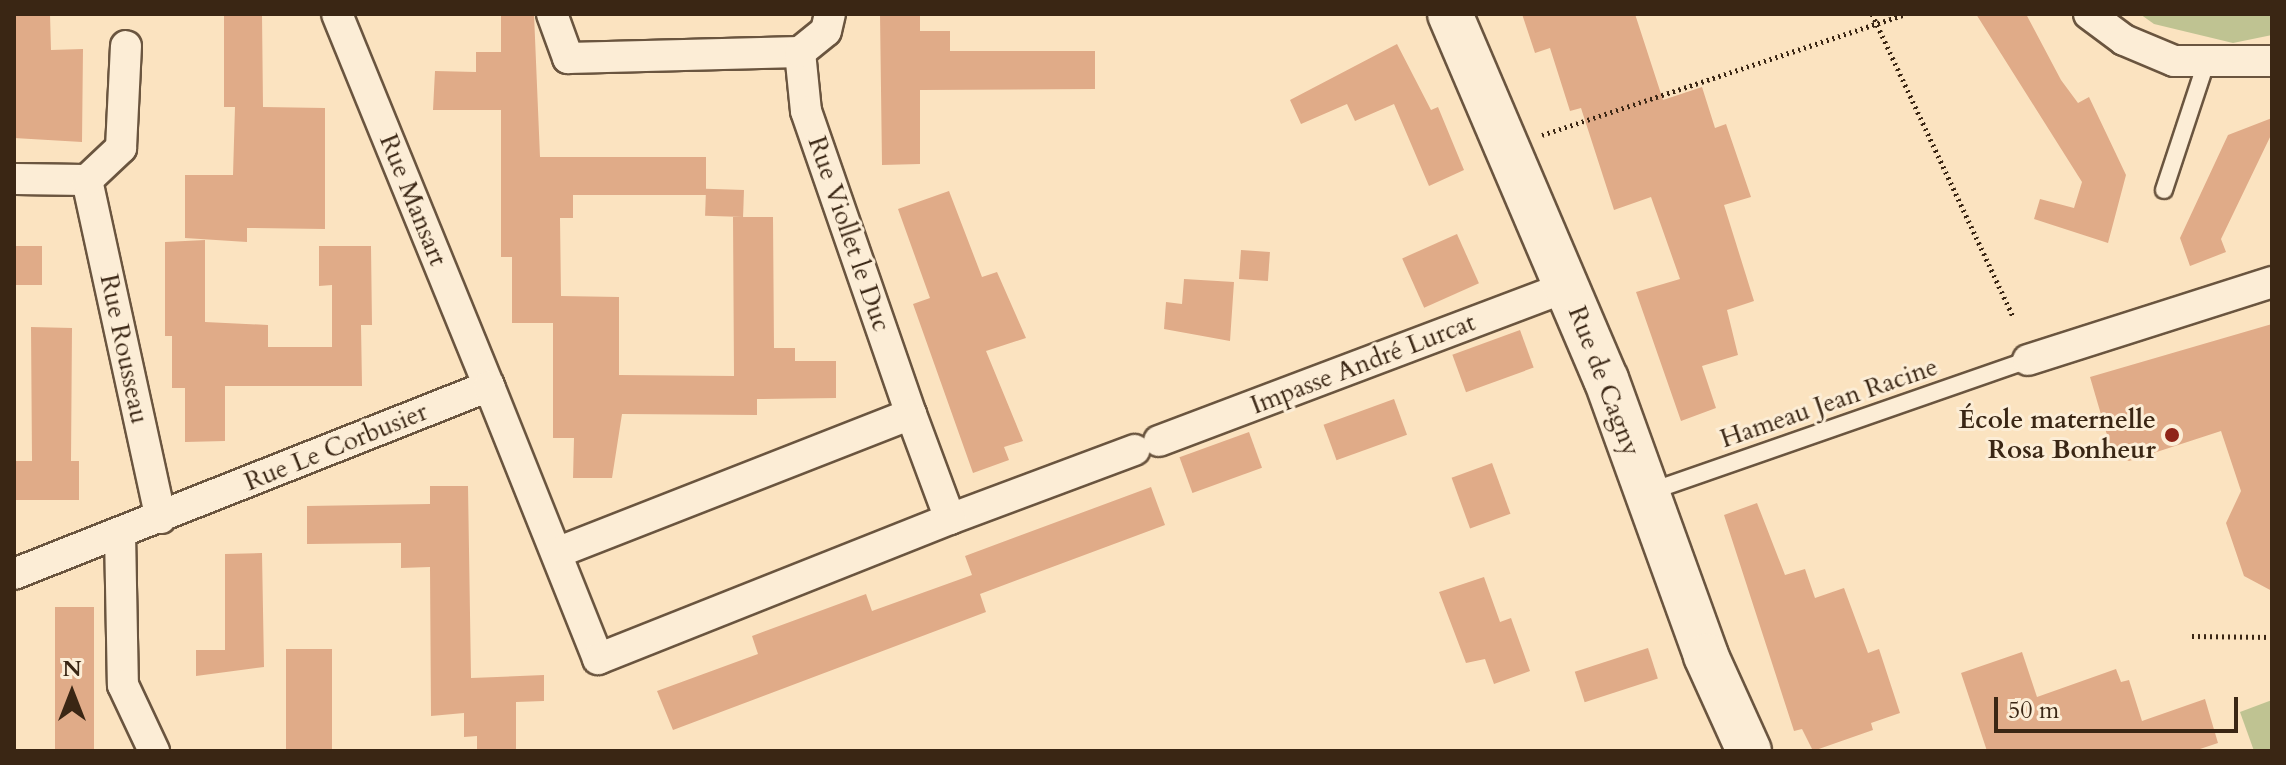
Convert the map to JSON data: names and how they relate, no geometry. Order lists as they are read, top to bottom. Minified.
{"streets":{"main road":["Rue de Cagny"],"street":["Rue Mansart","Rue Viollet le Duc","Rue Rousseau","Impasse André Lurcat","Rue Le Corbusier"],"lane":["Hameau Jean Racine"]},"crossings":[["Rue Mansart","Rue Le Corbusier"],["Rue Rousseau","Rue Le Corbusier"],["Impasse André Lurcat","Rue de Cagny"],["Rue de Cagny","Hameau Jean Racine"]],"places":["École maternelle Rosa Bonheur"],"scale_bar":"50 m","north":"top"}
